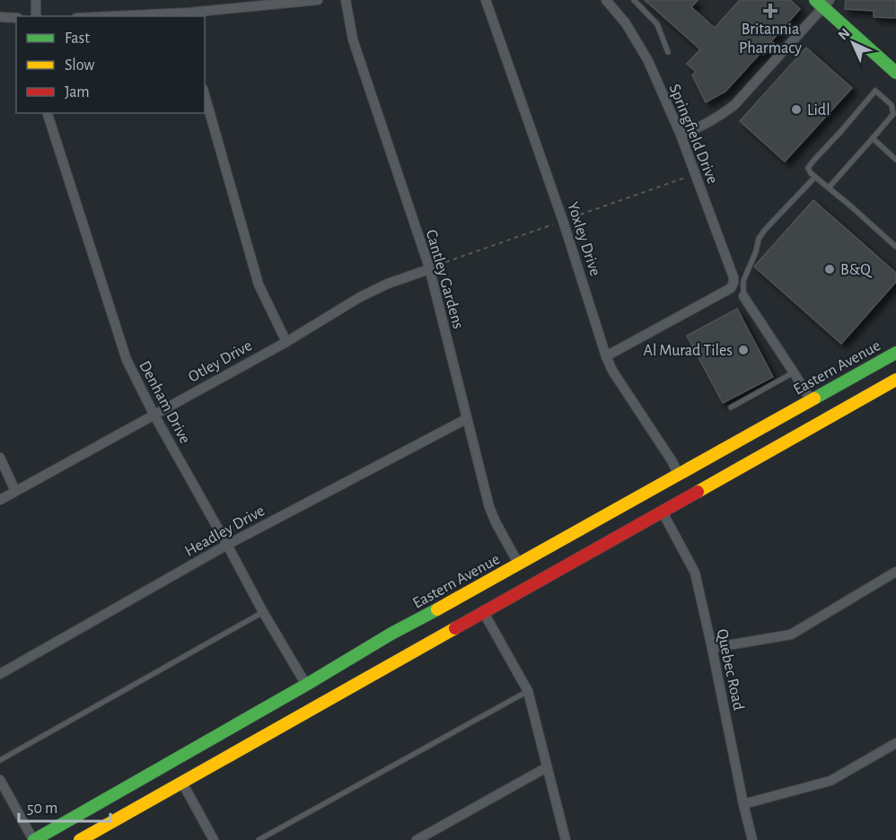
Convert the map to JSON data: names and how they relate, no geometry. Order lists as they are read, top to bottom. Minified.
{"streets":{"main road":["Eastern Avenue"],"street":["Springfield Drive","Yoxley Drive","Cantley Gardens","Otley Drive","Denham Drive","Headley Drive","Quebec Road"]},"crossings":[["Springfield Drive","Yoxley Drive"],["Yoxley Drive","Eastern Avenue"],["Cantley Gardens","Otley Drive"],["Cantley Gardens","Eastern Avenue"],["Cantley Gardens","Headley Drive"],["Otley Drive","Denham Drive"],["Eastern Avenue","Denham Drive"],["Denham Drive","Headley Drive"]],"places":{"health":["Britannia Pharmacy"],"other":["Lidl","B&Q","Al Murad Tiles"]},"legend":["Fast","Slow","Jam"],"scale_bar":"50 m","north":"top left"}
